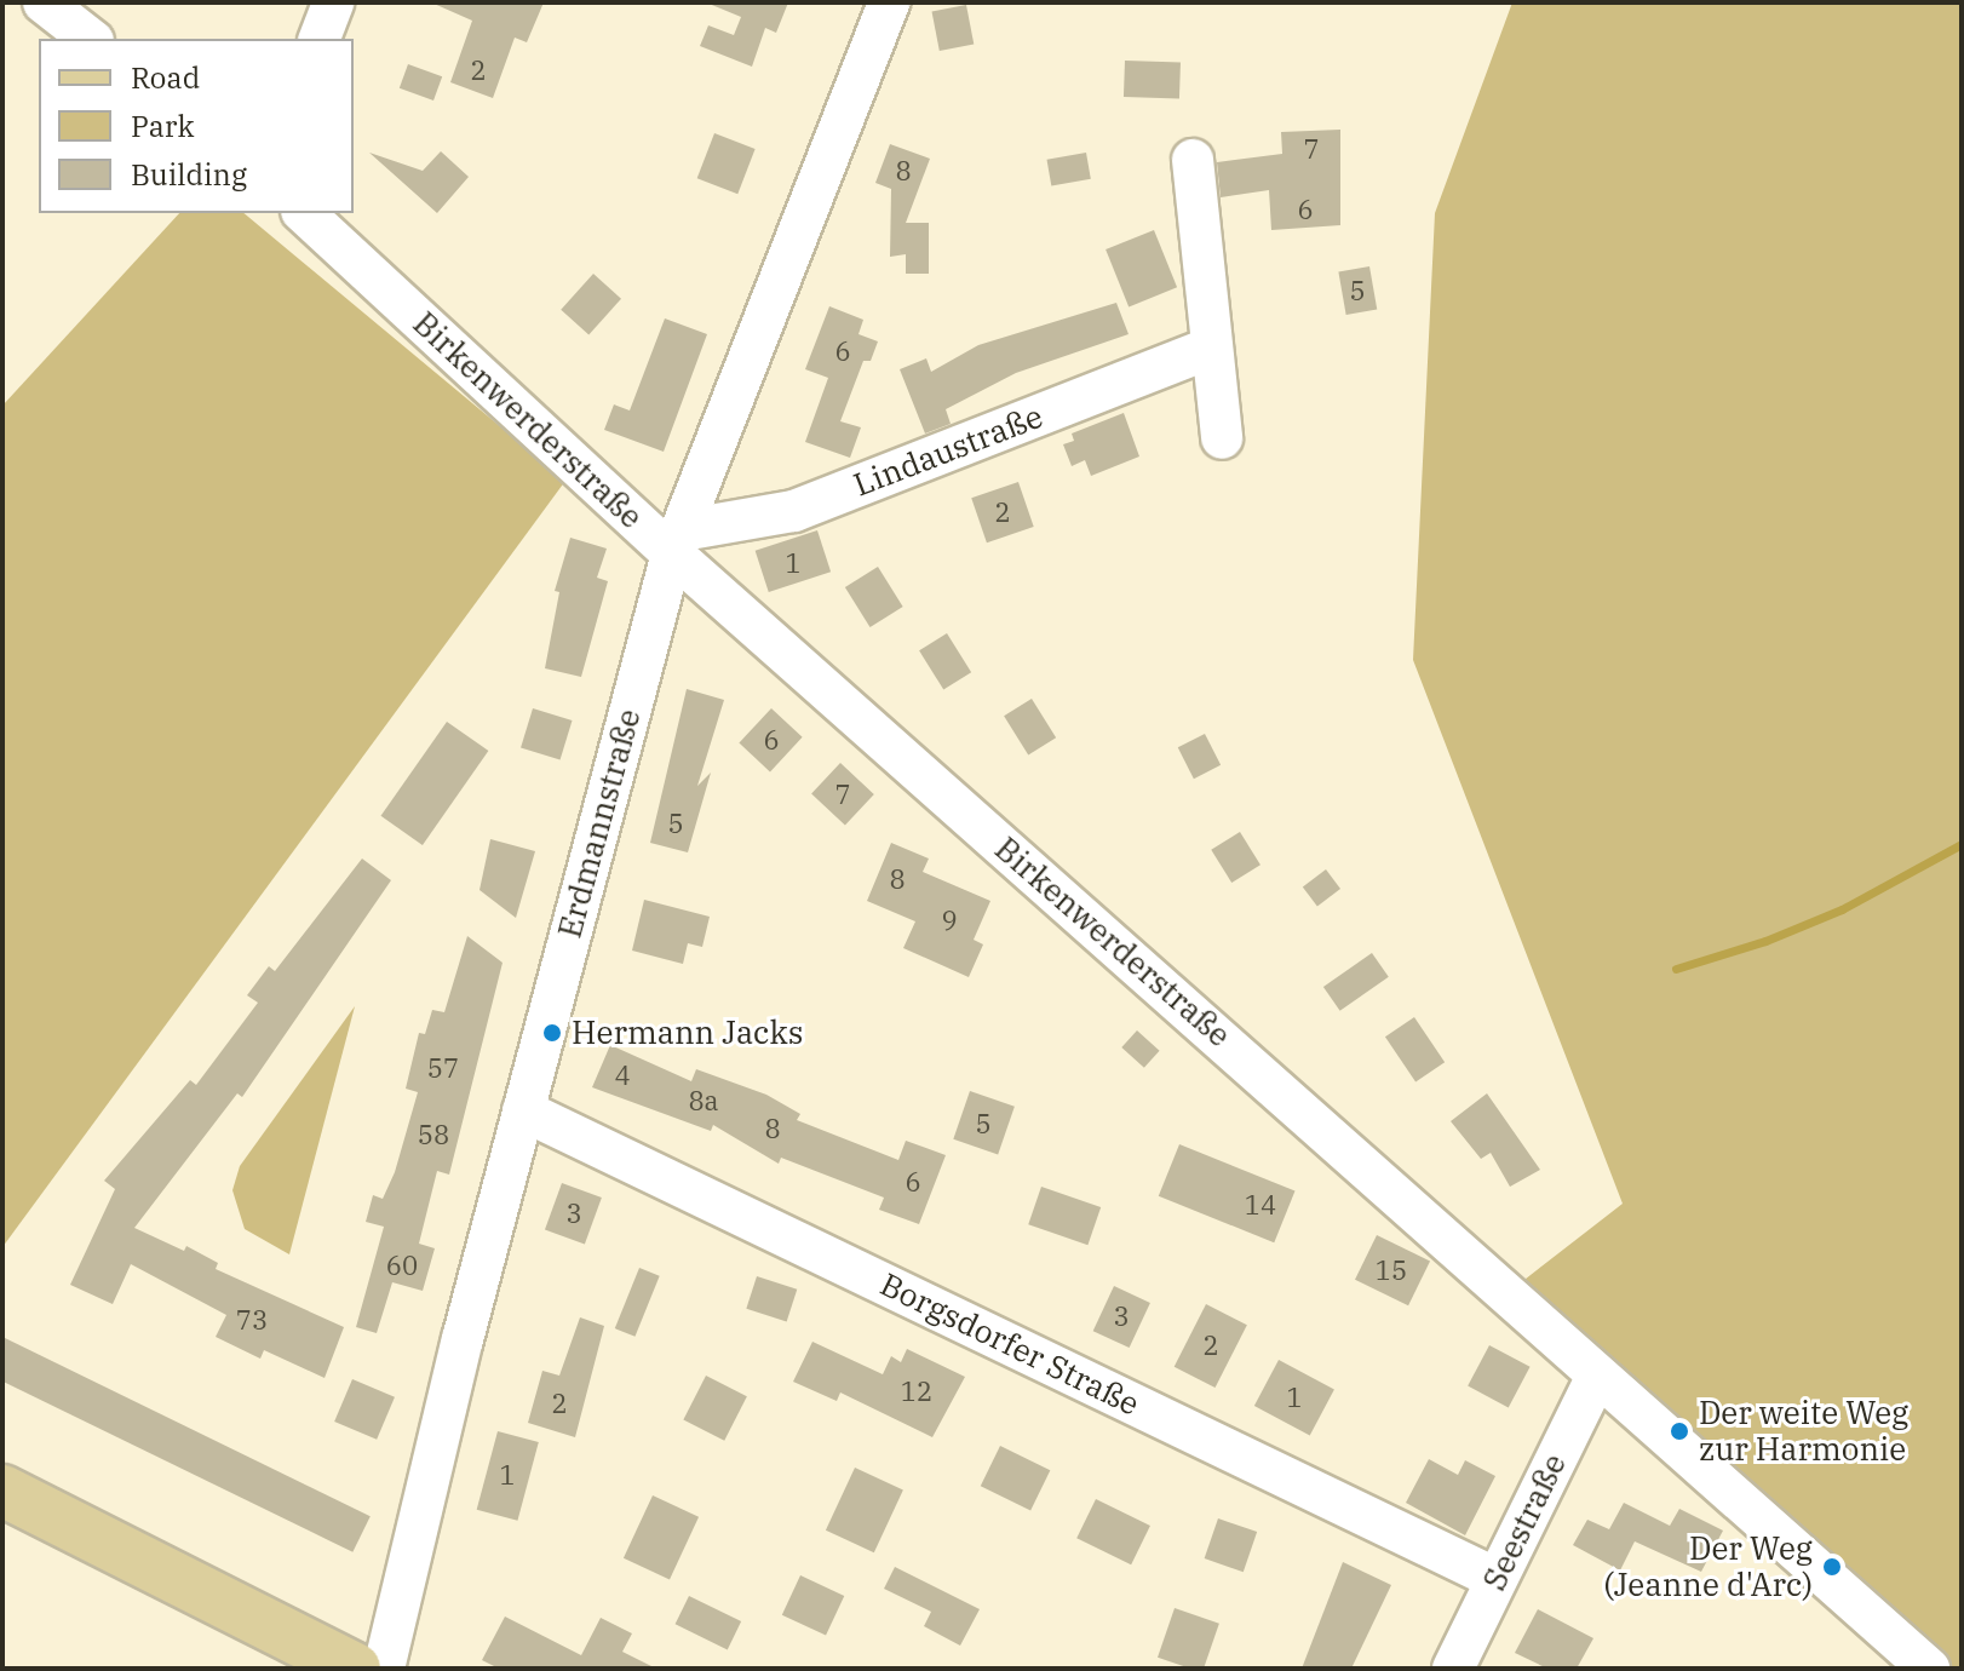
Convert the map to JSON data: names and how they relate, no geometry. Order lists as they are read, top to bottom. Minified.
{"streets":{"street":["Birkenwerderstraße","Lindaustraße","Erdmannstraße","Borgsdorfer Straße","Seestraße"]},"crossings":[["Birkenwerderstraße","Lindaustraße"],["Birkenwerderstraße","Erdmannstraße"],["Birkenwerderstraße","Seestraße"],["Lindaustraße","Erdmannstraße"],["Erdmannstraße","Borgsdorfer Straße"],["Borgsdorfer Straße","Seestraße"]],"places":["Hermann Jacks","Der weite Weg zur Harmonie","Der Weg (Jeanne d'Arc)"],"house_numbers":["2","7","8","6","5","6","2","1","6","7","5","8","9","57","4","8a","5","8","58","6","14","3","60","15","3","73","2","12","1","2","1"],"legend":["Road","Park","Building"]}
